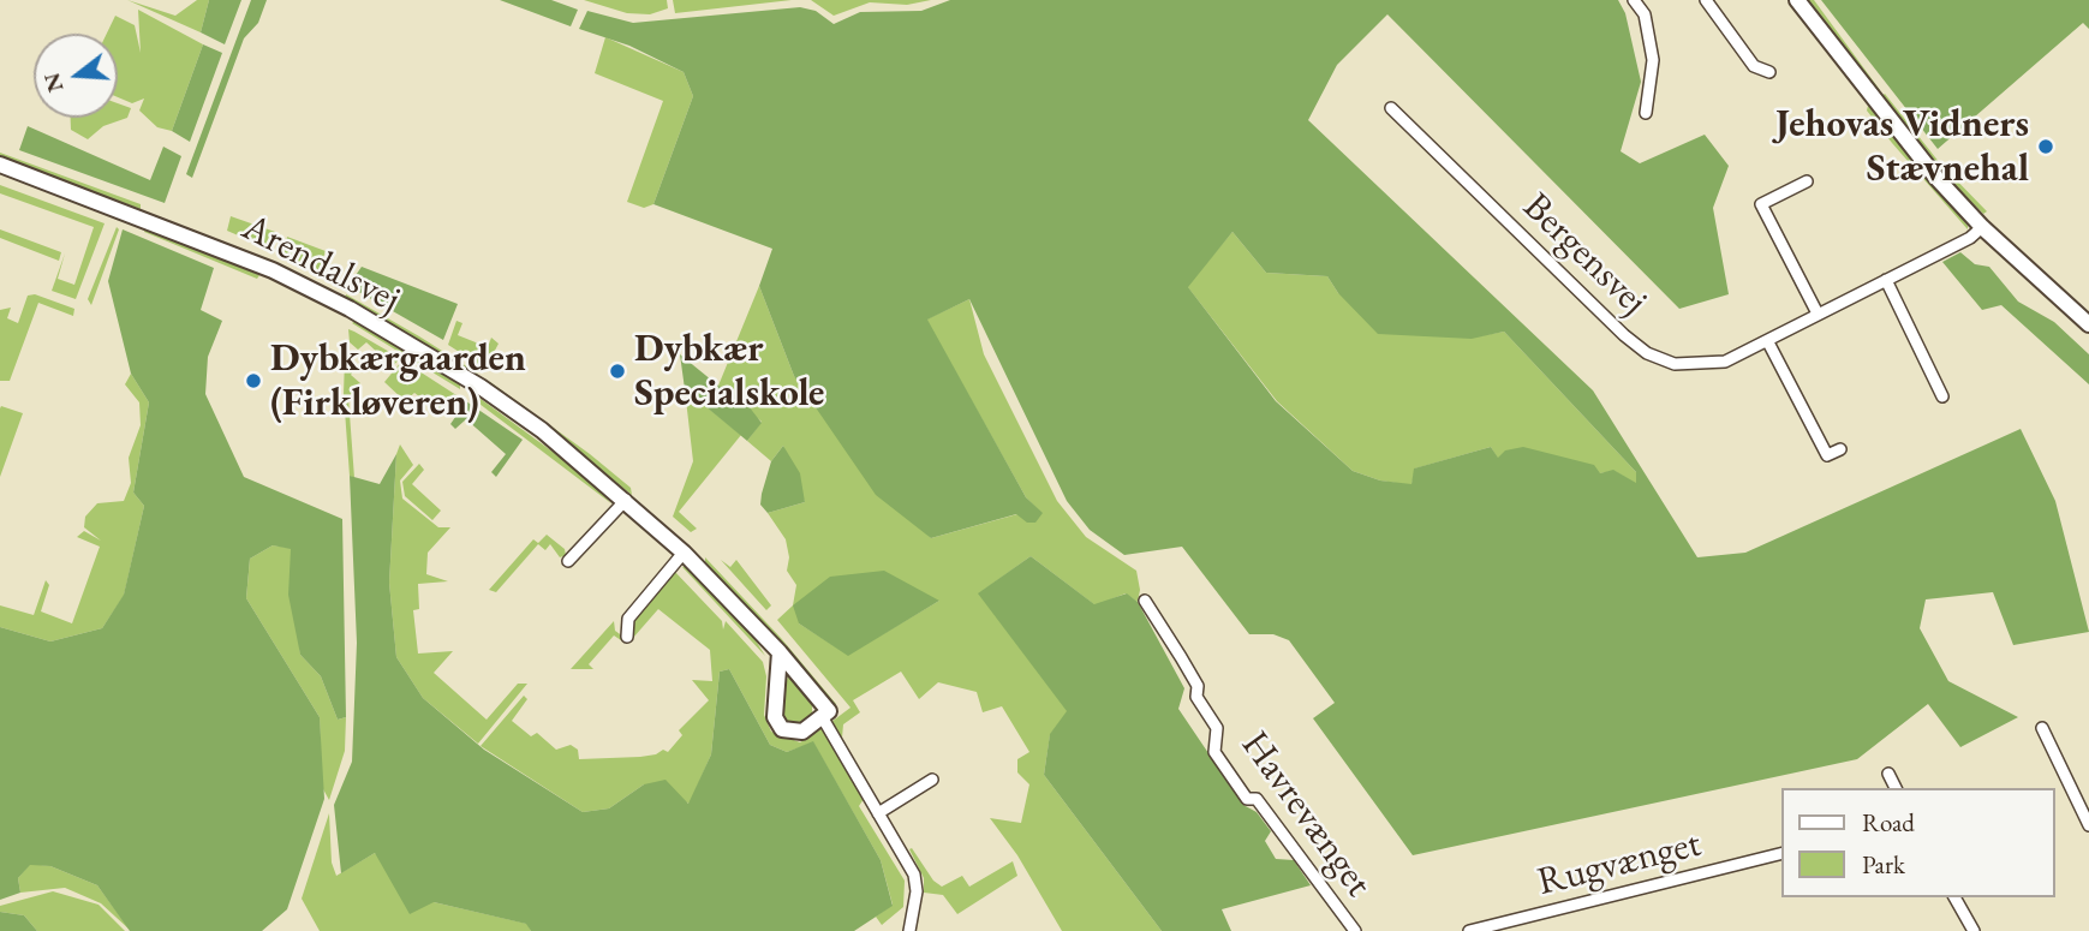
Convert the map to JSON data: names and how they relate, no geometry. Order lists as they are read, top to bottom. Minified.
{"streets":{"street":["Bergensvej","Arendalsvej","Havrevænget","Rugvænget"]},"places":["Jehovas Vidners Stævnehal","Dybkær Specialskole","Dybkærgaarden (Firkløveren)"],"legend":["Road","Park"],"north":"left"}
